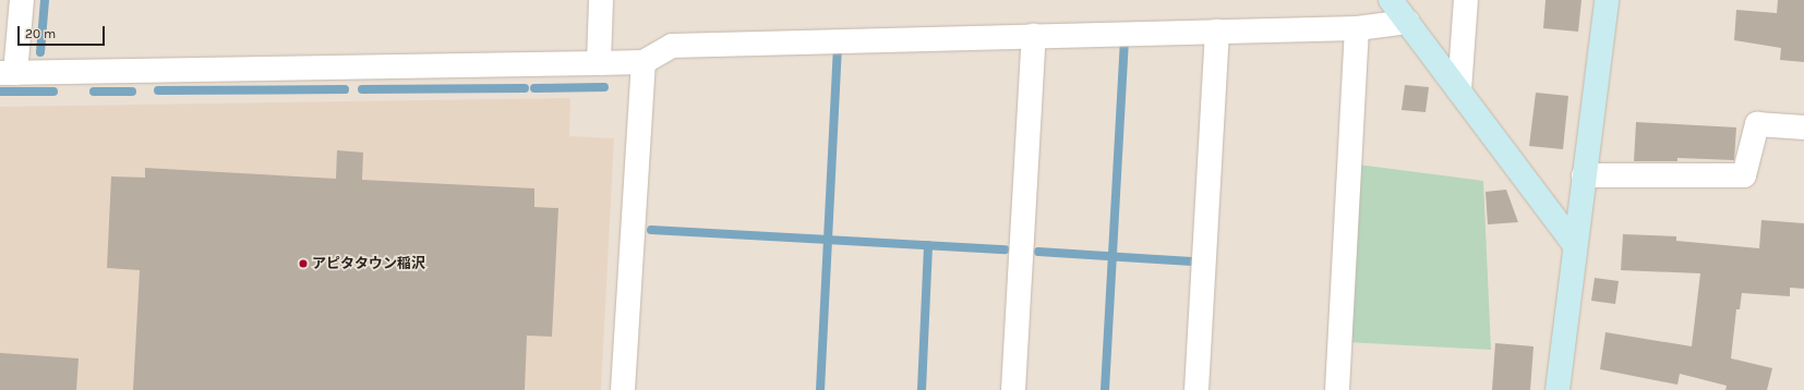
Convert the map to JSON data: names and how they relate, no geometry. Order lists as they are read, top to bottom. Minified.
{"places":["アピタタウン稲沢"],"scale_bar":"20 m"}
